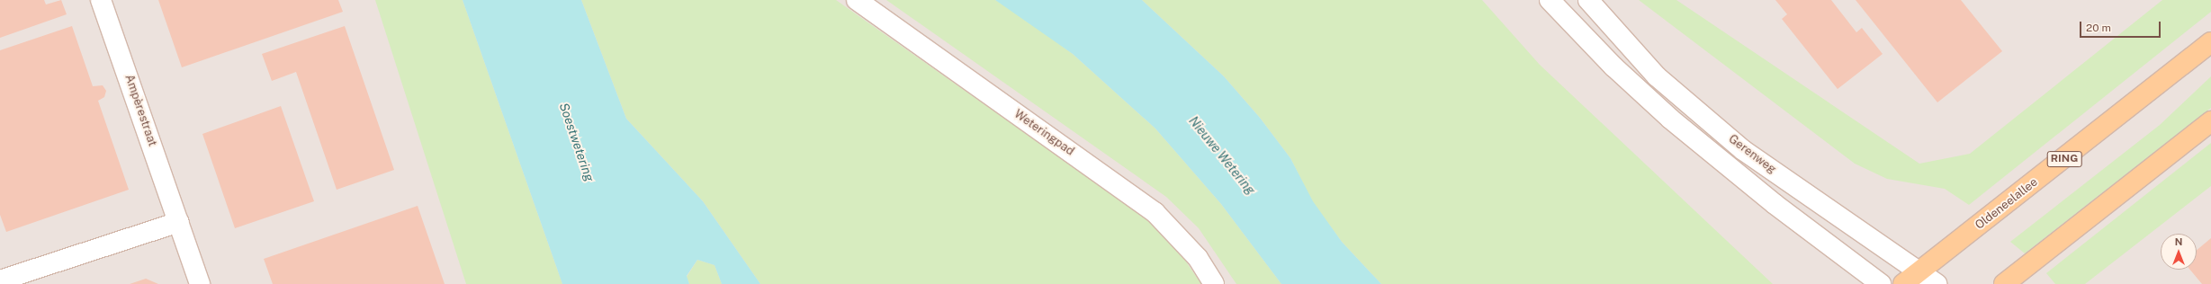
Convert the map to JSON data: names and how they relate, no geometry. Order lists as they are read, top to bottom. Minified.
{"streets":{"main road":["RING","Oldeneelallee"],"street":["Ampèrestraat","Weteringpad","Gerenweg"]},"crossings":[["Gerenweg","Oldeneelallee"]],"water":["Soestwetering","Nieuwe Wetering"],"scale_bar":"20 m","north":"top"}
